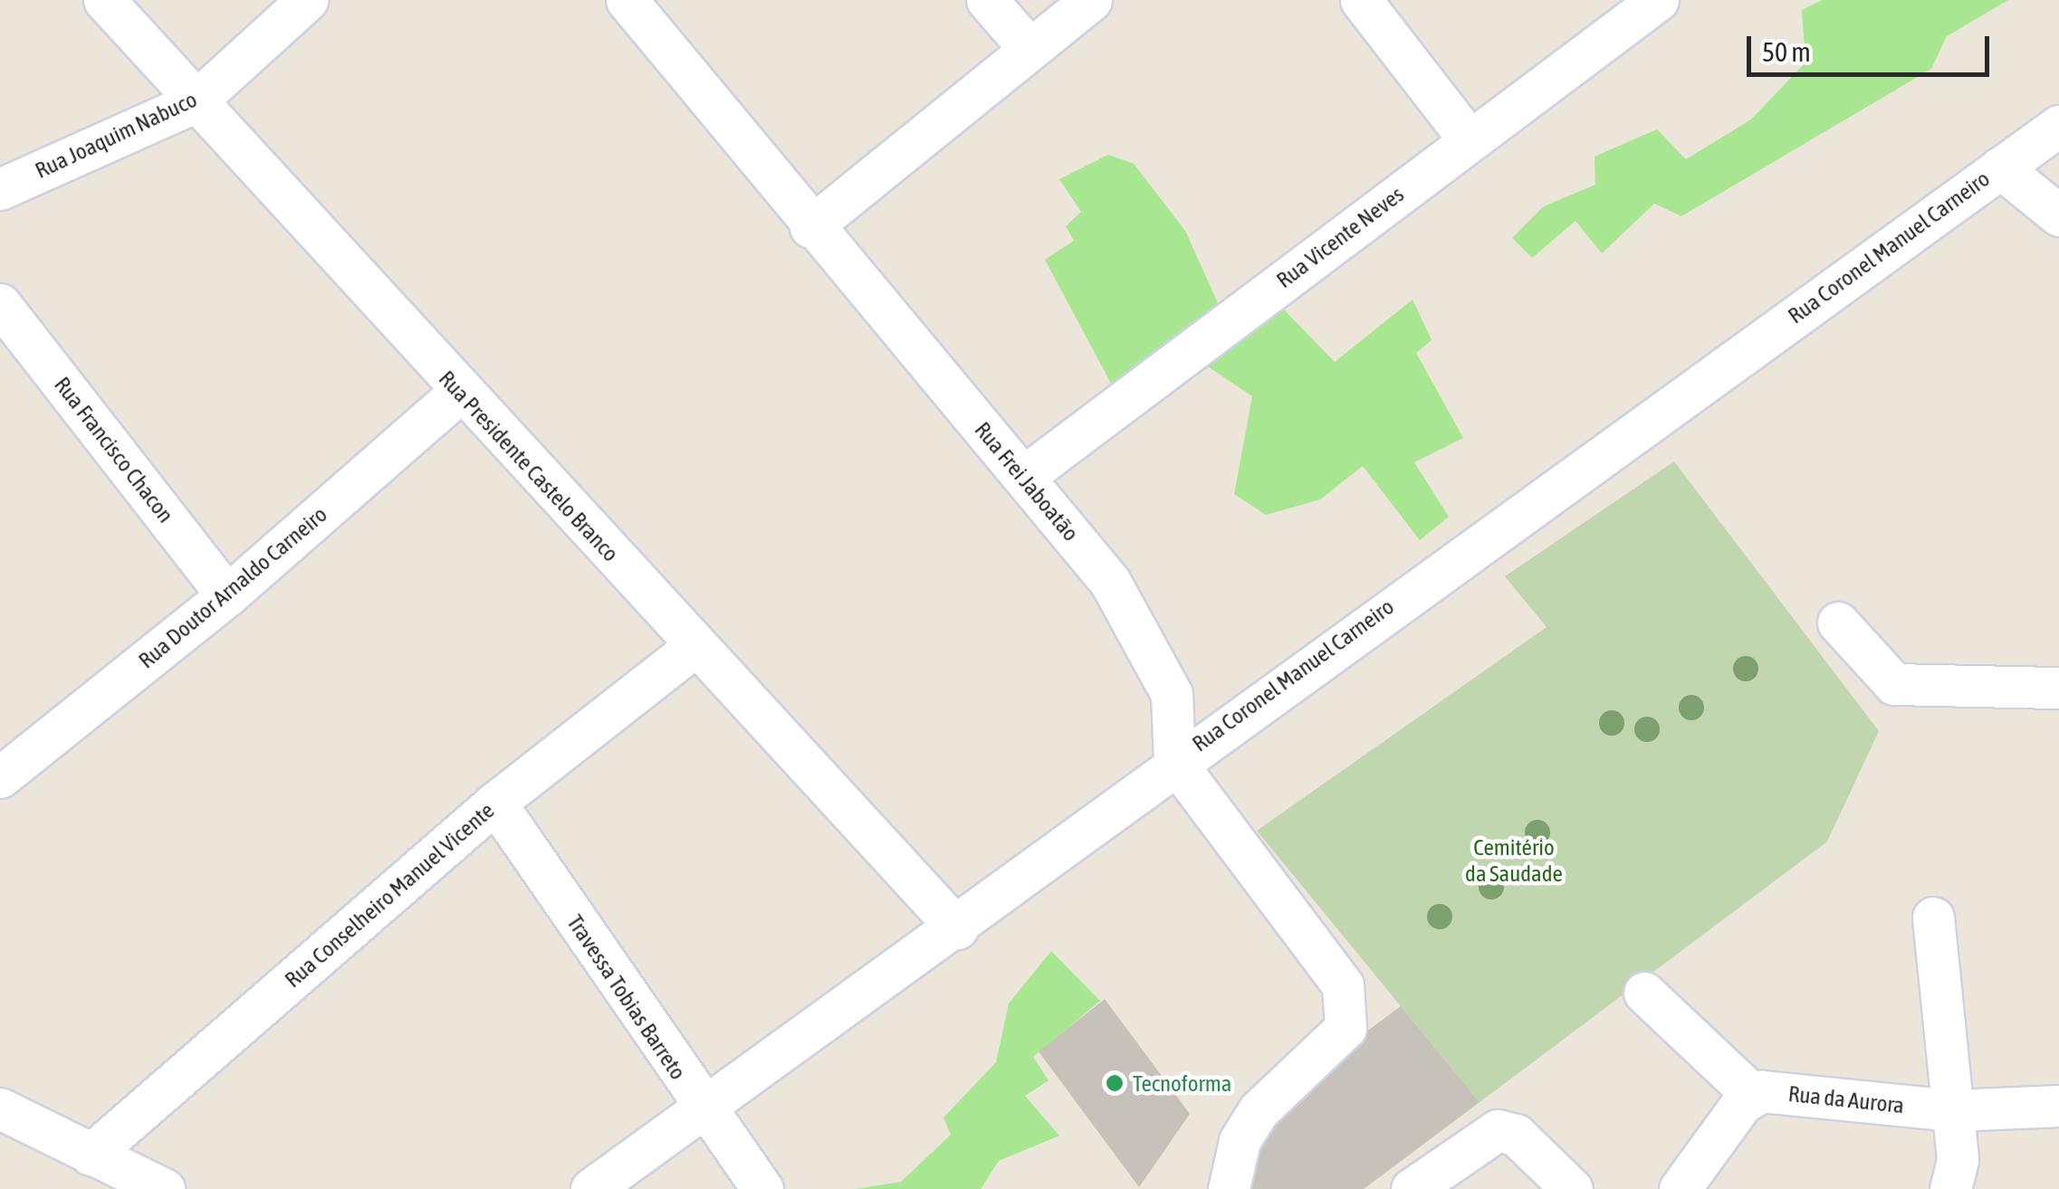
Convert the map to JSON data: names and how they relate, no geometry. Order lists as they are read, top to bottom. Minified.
{"streets":{"street":["Rua Joaquim Nabuco","Rua Vicente Neves","Rua Coronel Manuel Carneiro","Rua Francisco Chacon","Rua Presidente Castelo Branco","Rua Frei Jaboatão","Rua Doutor Arnaldo Carneiro","Rua Conselheiro Manuel Vicente","Travessa Tobias Barreto","Rua da Aurora"]},"crossings":[["Rua Joaquim Nabuco","Rua Presidente Castelo Branco"],["Rua Vicente Neves","Rua Frei Jaboatão"],["Rua Coronel Manuel Carneiro","Rua Presidente Castelo Branco"],["Rua Coronel Manuel Carneiro","Rua Frei Jaboatão"],["Rua Coronel Manuel Carneiro","Travessa Tobias Barreto"],["Rua Francisco Chacon","Rua Doutor Arnaldo Carneiro"],["Rua Presidente Castelo Branco","Rua Doutor Arnaldo Carneiro"],["Rua Presidente Castelo Branco","Rua Conselheiro Manuel Vicente"],["Rua Conselheiro Manuel Vicente","Travessa Tobias Barreto"]],"parks":["Cemitério da Saudade"],"places":["Tecnoforma"],"scale_bar":"50 m"}
